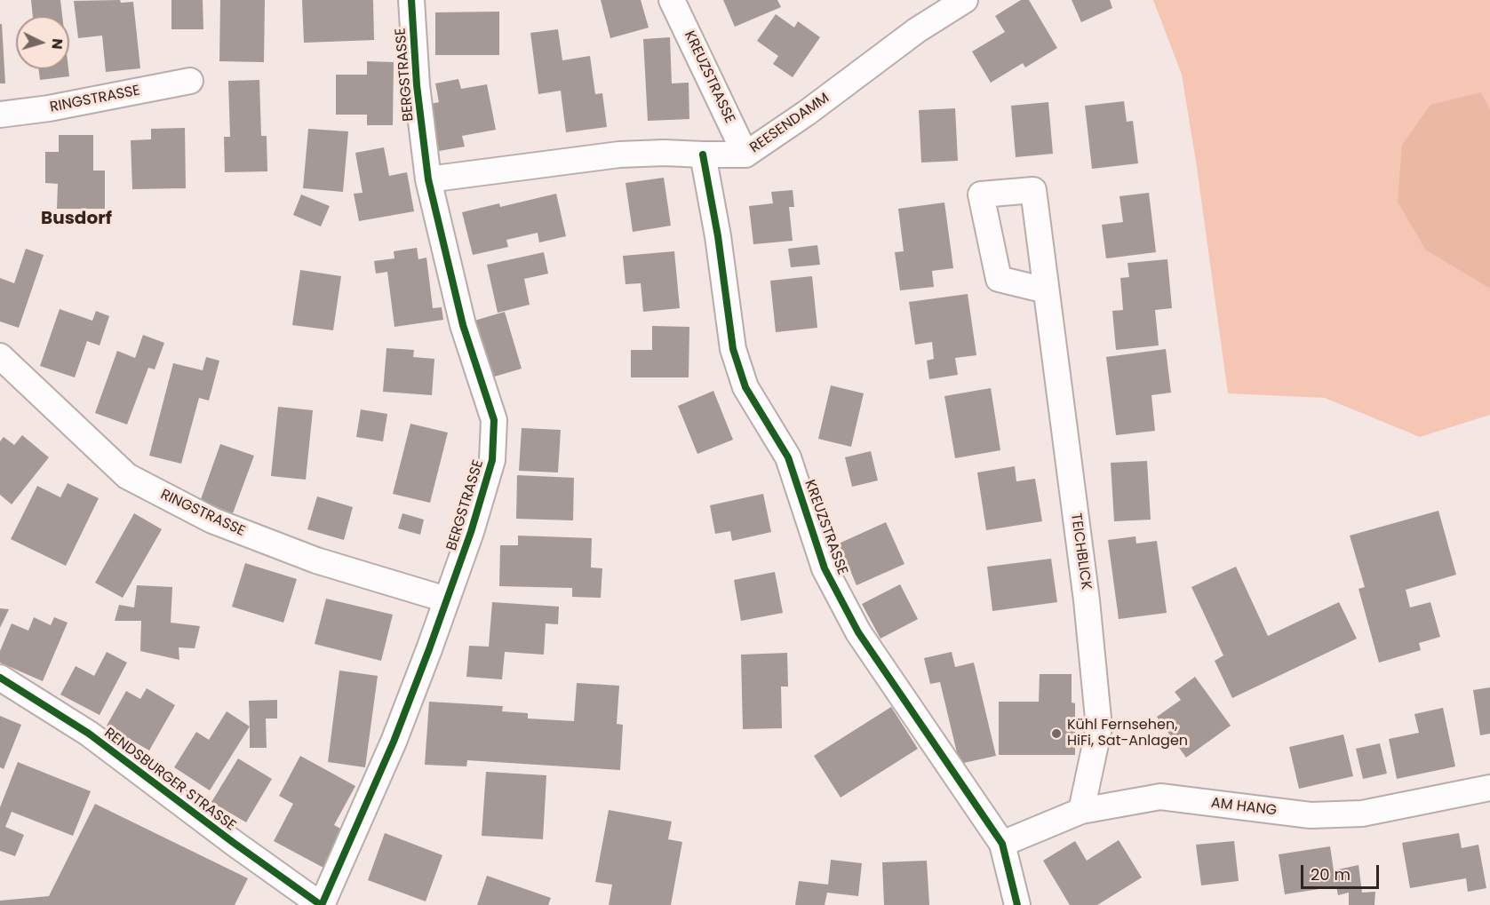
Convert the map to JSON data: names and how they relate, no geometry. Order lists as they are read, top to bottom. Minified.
{"streets":{"street":["BERGSTRASSE","KREUZSTRASSE","RINGSTRASSE","REESENDAMM","TEICHBLICK","RENDSBURGER STRASSE","AM HANG"]},"crossings":[["BERGSTRASSE","RINGSTRASSE"],["BERGSTRASSE","REESENDAMM"],["BERGSTRASSE","RENDSBURGER STRASSE"],["KREUZSTRASSE","REESENDAMM"],["KREUZSTRASSE","AM HANG"],["TEICHBLICK","AM HANG"]],"districts":["Busdorf"],"places":["Kühl Fernsehen, HiFi, Sat-Anlagen"],"scale_bar":"20 m","north":"right"}
